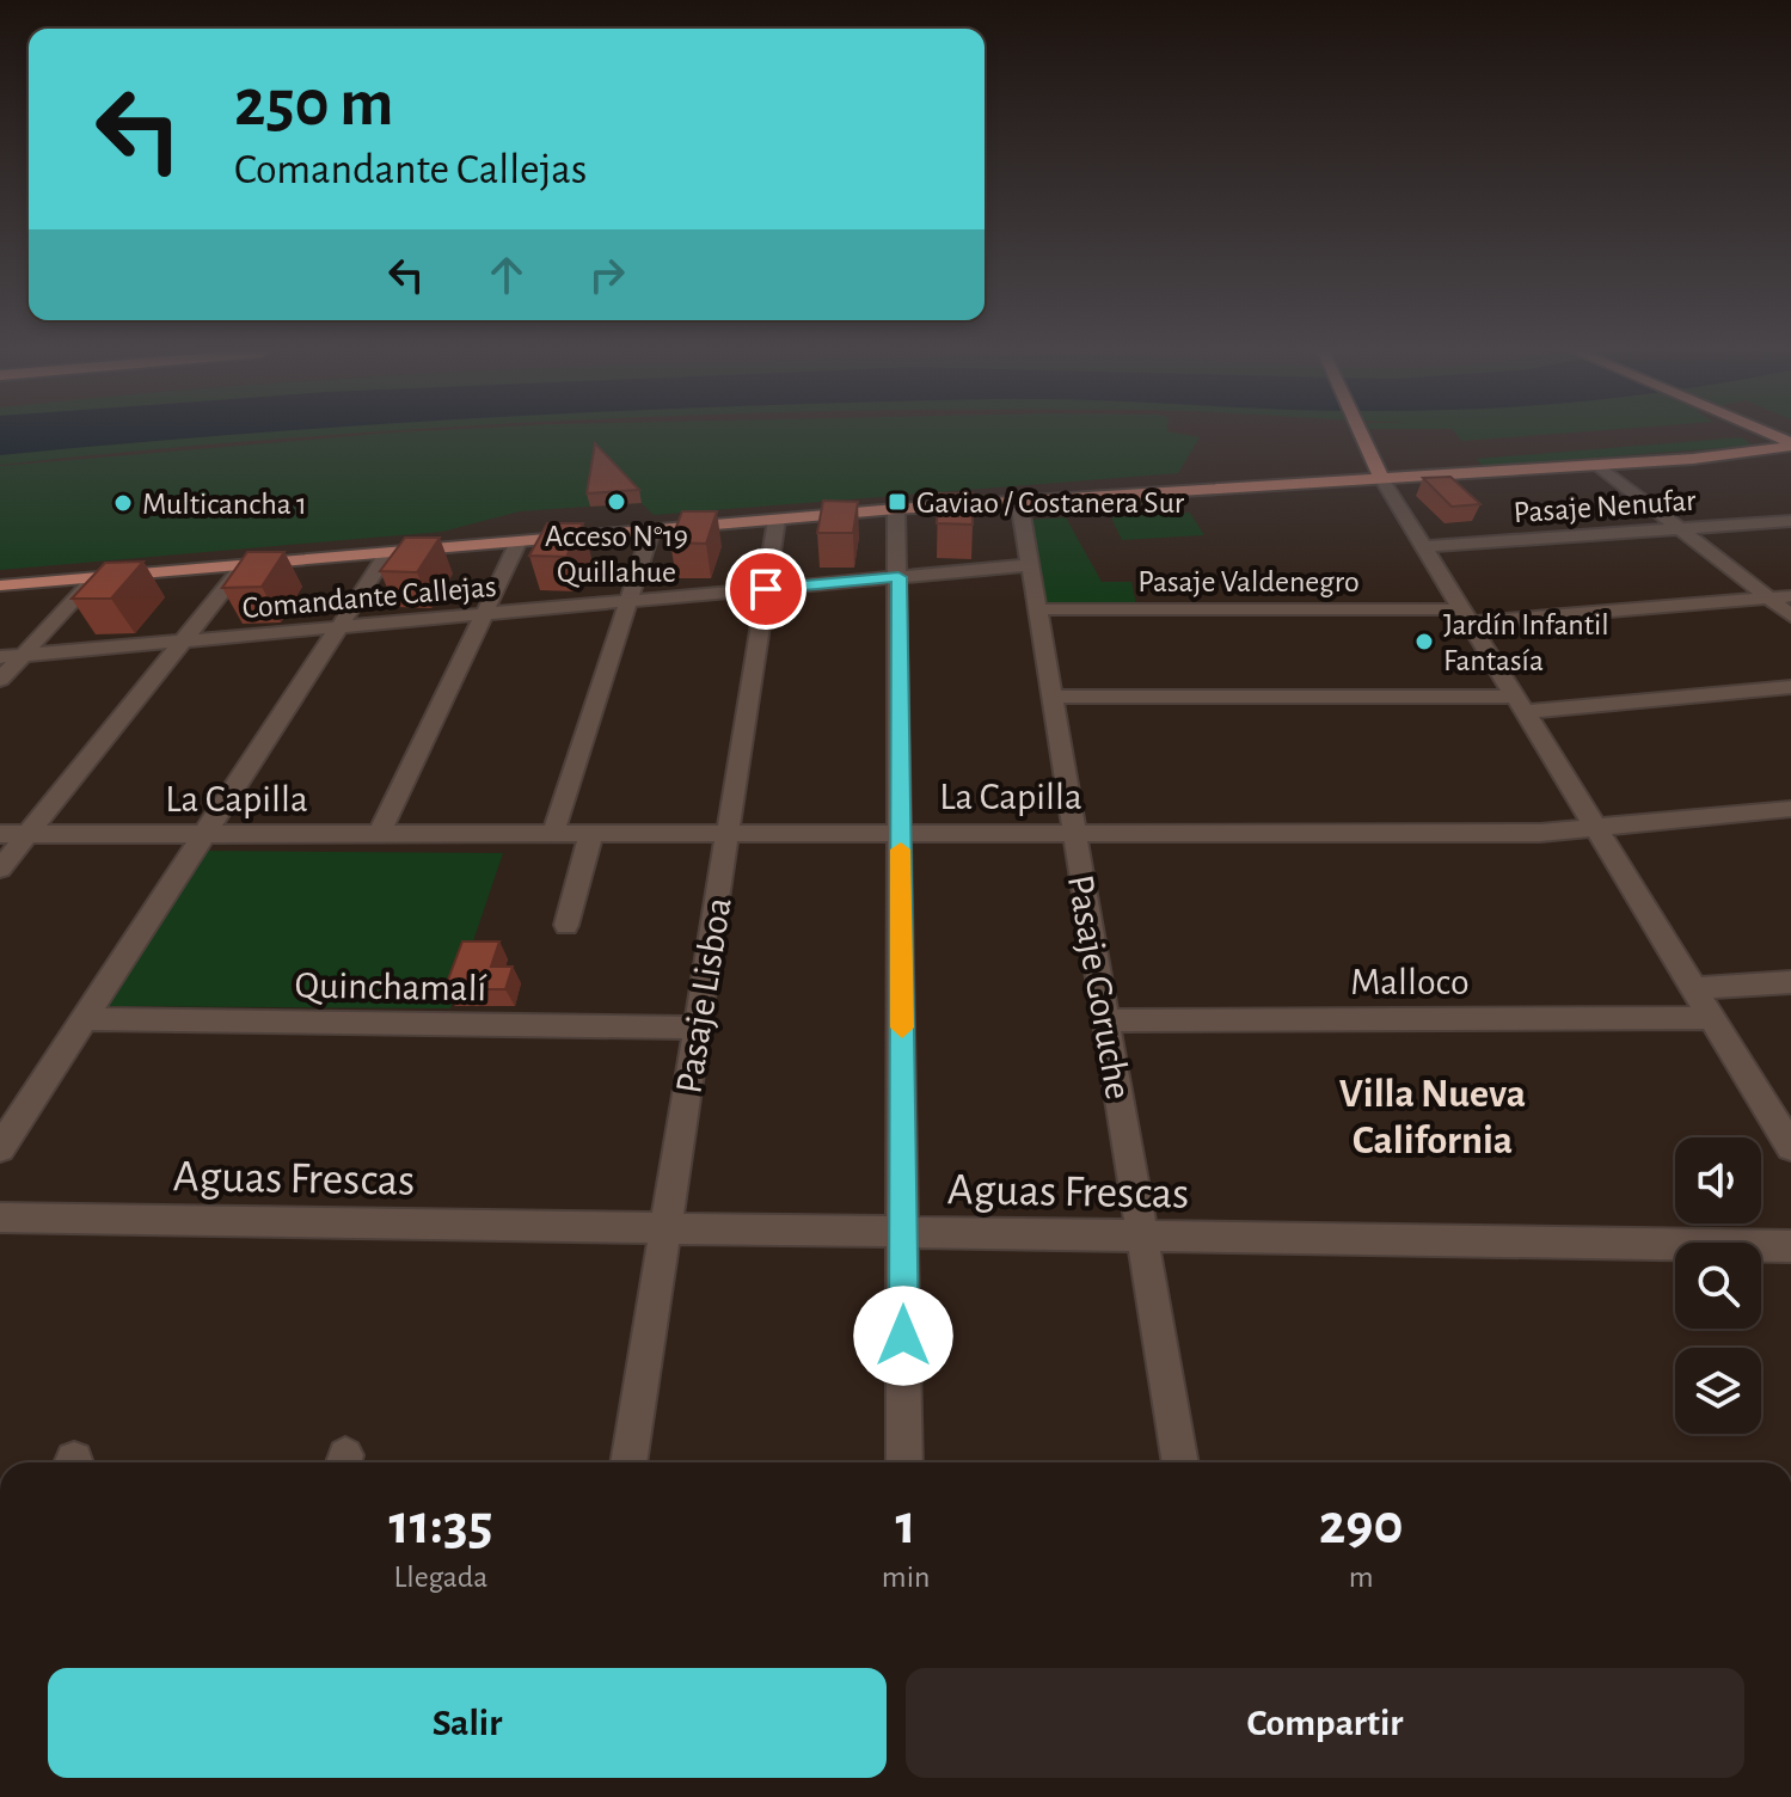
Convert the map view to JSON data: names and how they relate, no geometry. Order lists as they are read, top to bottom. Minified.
{"streets":{"street":["Pasaje Nenufar","Pasaje Valdenegro","Comandante Callejas","La Capilla","Malloco","Quinchamalí","Pasaje Goruche","Pasaje Lisboa","Aguas Frescas"]},"crossings":[["Pasaje Valdenegro","Pasaje Goruche"],["Comandante Callejas","Pasaje Goruche"],["Comandante Callejas","Pasaje Lisboa"],["La Capilla","Pasaje Goruche"],["La Capilla","Pasaje Lisboa"],["Malloco","Pasaje Goruche"],["Quinchamalí","Pasaje Lisboa"],["Pasaje Goruche","Aguas Frescas"],["Pasaje Lisboa","Aguas Frescas"]],"districts":["Villa Nueva California"],"places":{"other":["Acceso N°19 Quillahue","Multicancha 1","Jardín Infantil Fantasía"],"transit":["Gaviao / Costanera Sur"]},"page":{"turn":["250 m","Comandante Callejas"],"eta":["11:35","Llegada","1","min","290","m"],"buttons":["Salir","Compartir"]}}
